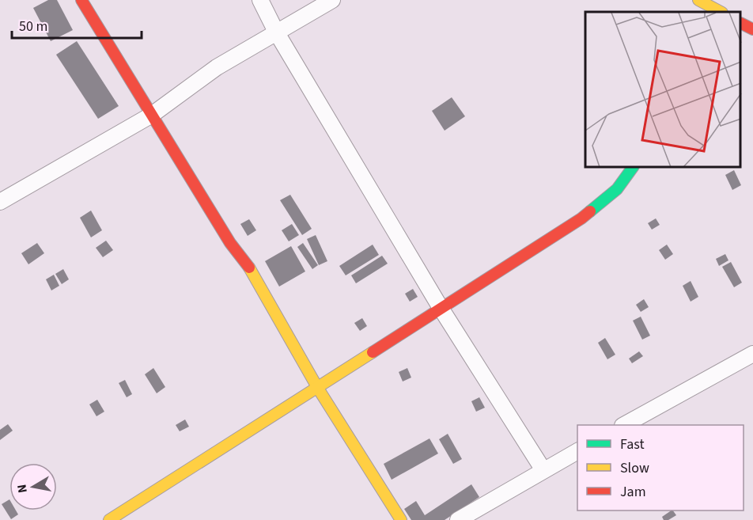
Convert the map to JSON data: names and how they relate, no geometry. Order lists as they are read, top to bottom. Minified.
{"legend":["Fast","Slow","Jam"],"scale_bar":"50 m","north":"left"}
